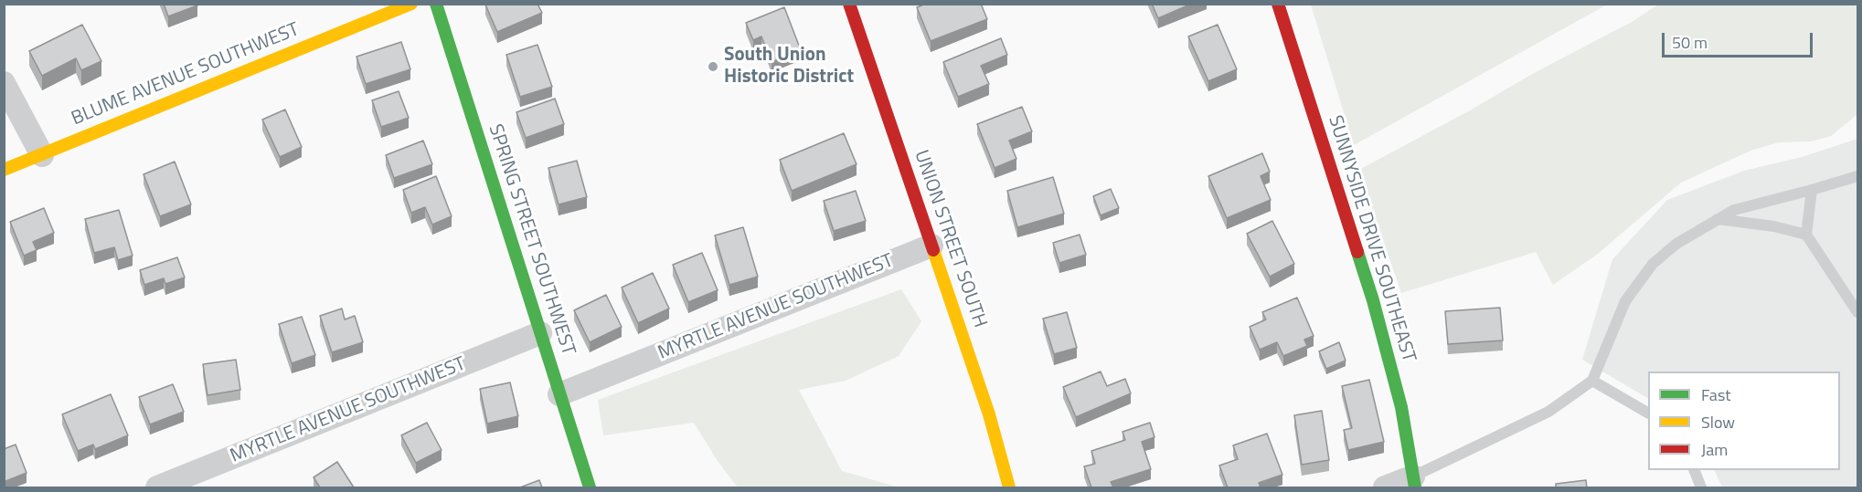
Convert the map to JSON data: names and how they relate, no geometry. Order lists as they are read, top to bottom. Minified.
{"streets":{"street":["BLUME AVENUE SOUTHWEST","UNION STREET SOUTH","SUNNYSIDE DRIVE SOUTHEAST","SPRING STREET SOUTHWEST","MYRTLE AVENUE SOUTHWEST"]},"crossings":[["UNION STREET SOUTH","MYRTLE AVENUE SOUTHWEST"],["SPRING STREET SOUTHWEST","MYRTLE AVENUE SOUTHWEST"]],"places":["South Union Historic District"],"legend":["Fast","Slow","Jam"],"scale_bar":"50 m"}
